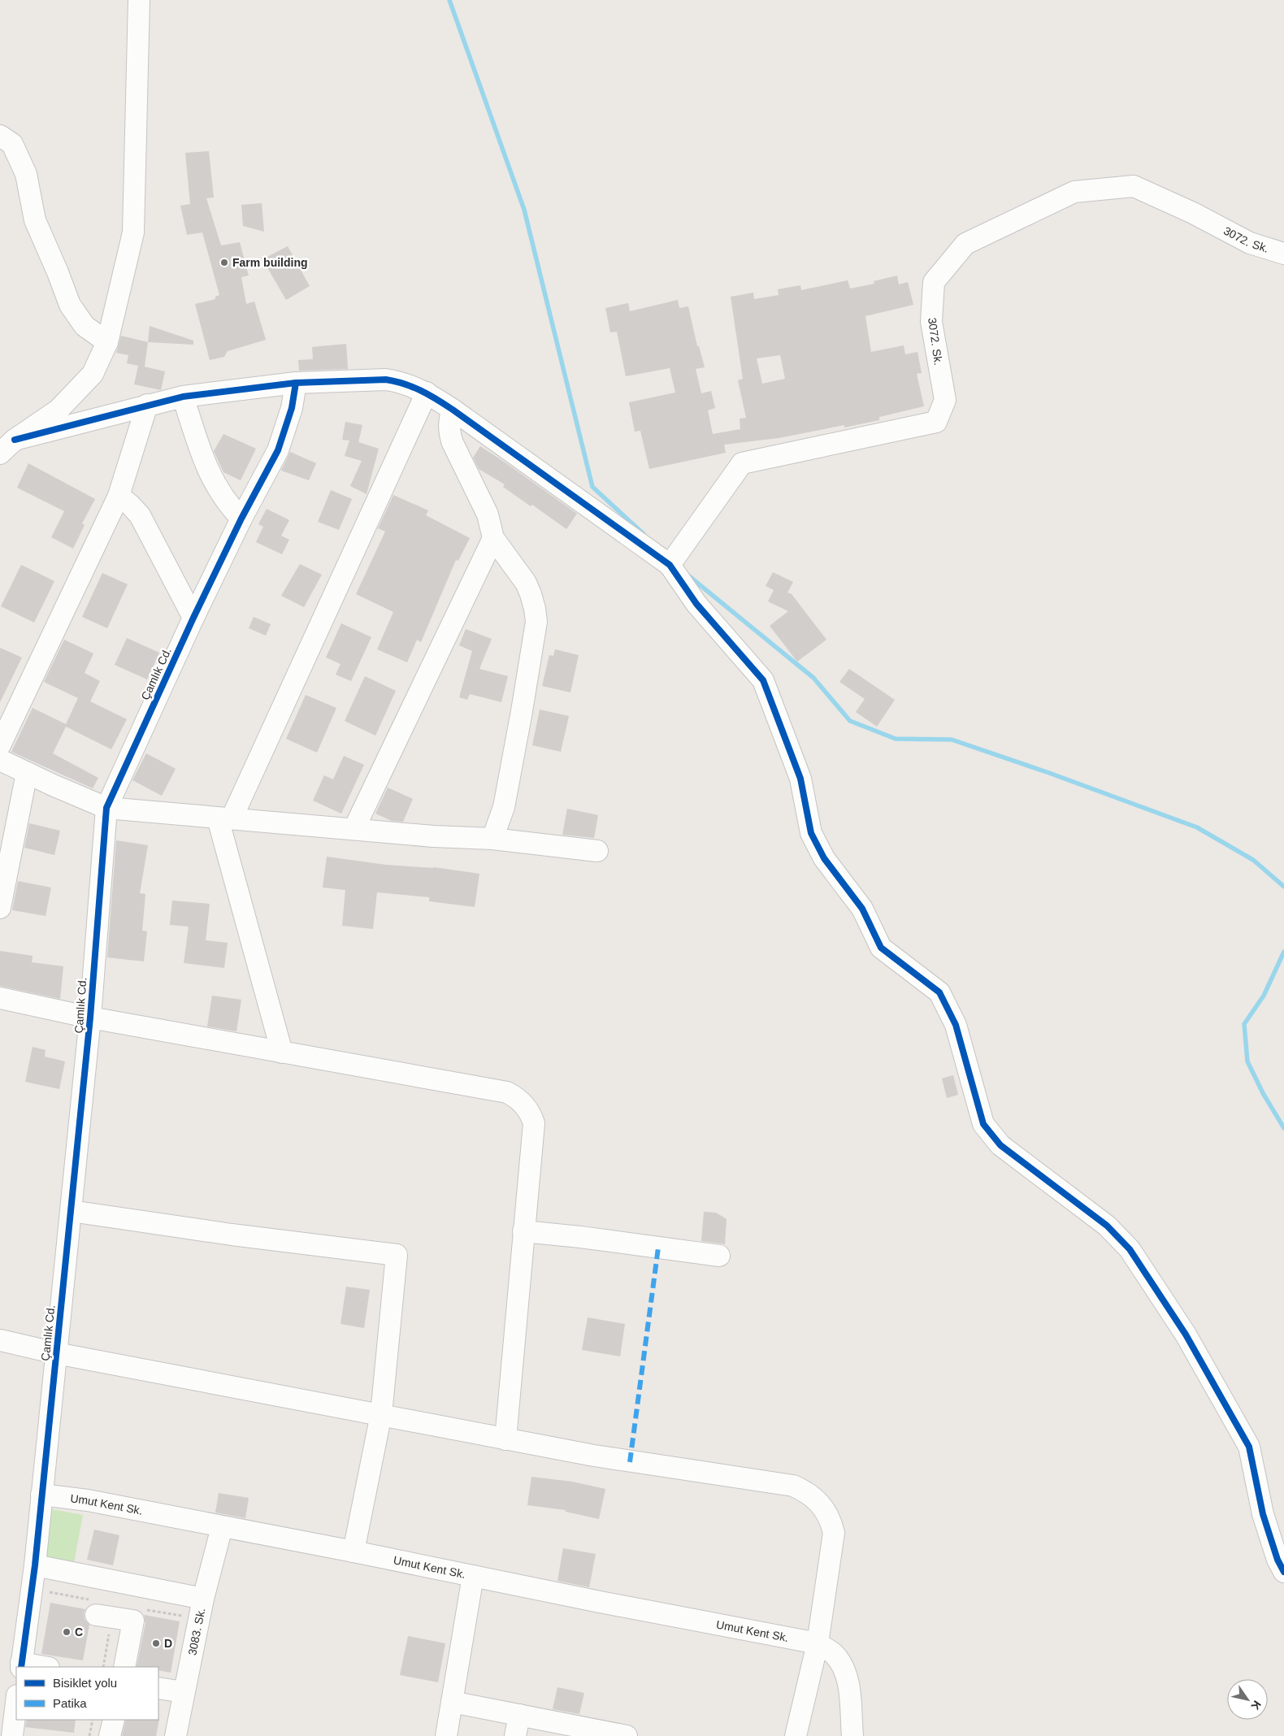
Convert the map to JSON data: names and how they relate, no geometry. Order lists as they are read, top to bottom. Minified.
{"streets":{"street":["3072. Sk.","Çamlık Cd.","Umut Kent Sk.","3083. Sk."]},"crossings":[["Çamlık Cd.","Umut Kent Sk."],["Umut Kent Sk.","3083. Sk."]],"places":["Farm building","C","D"],"legend":["Bisiklet yolu","Patika"],"north":"bottom right"}
